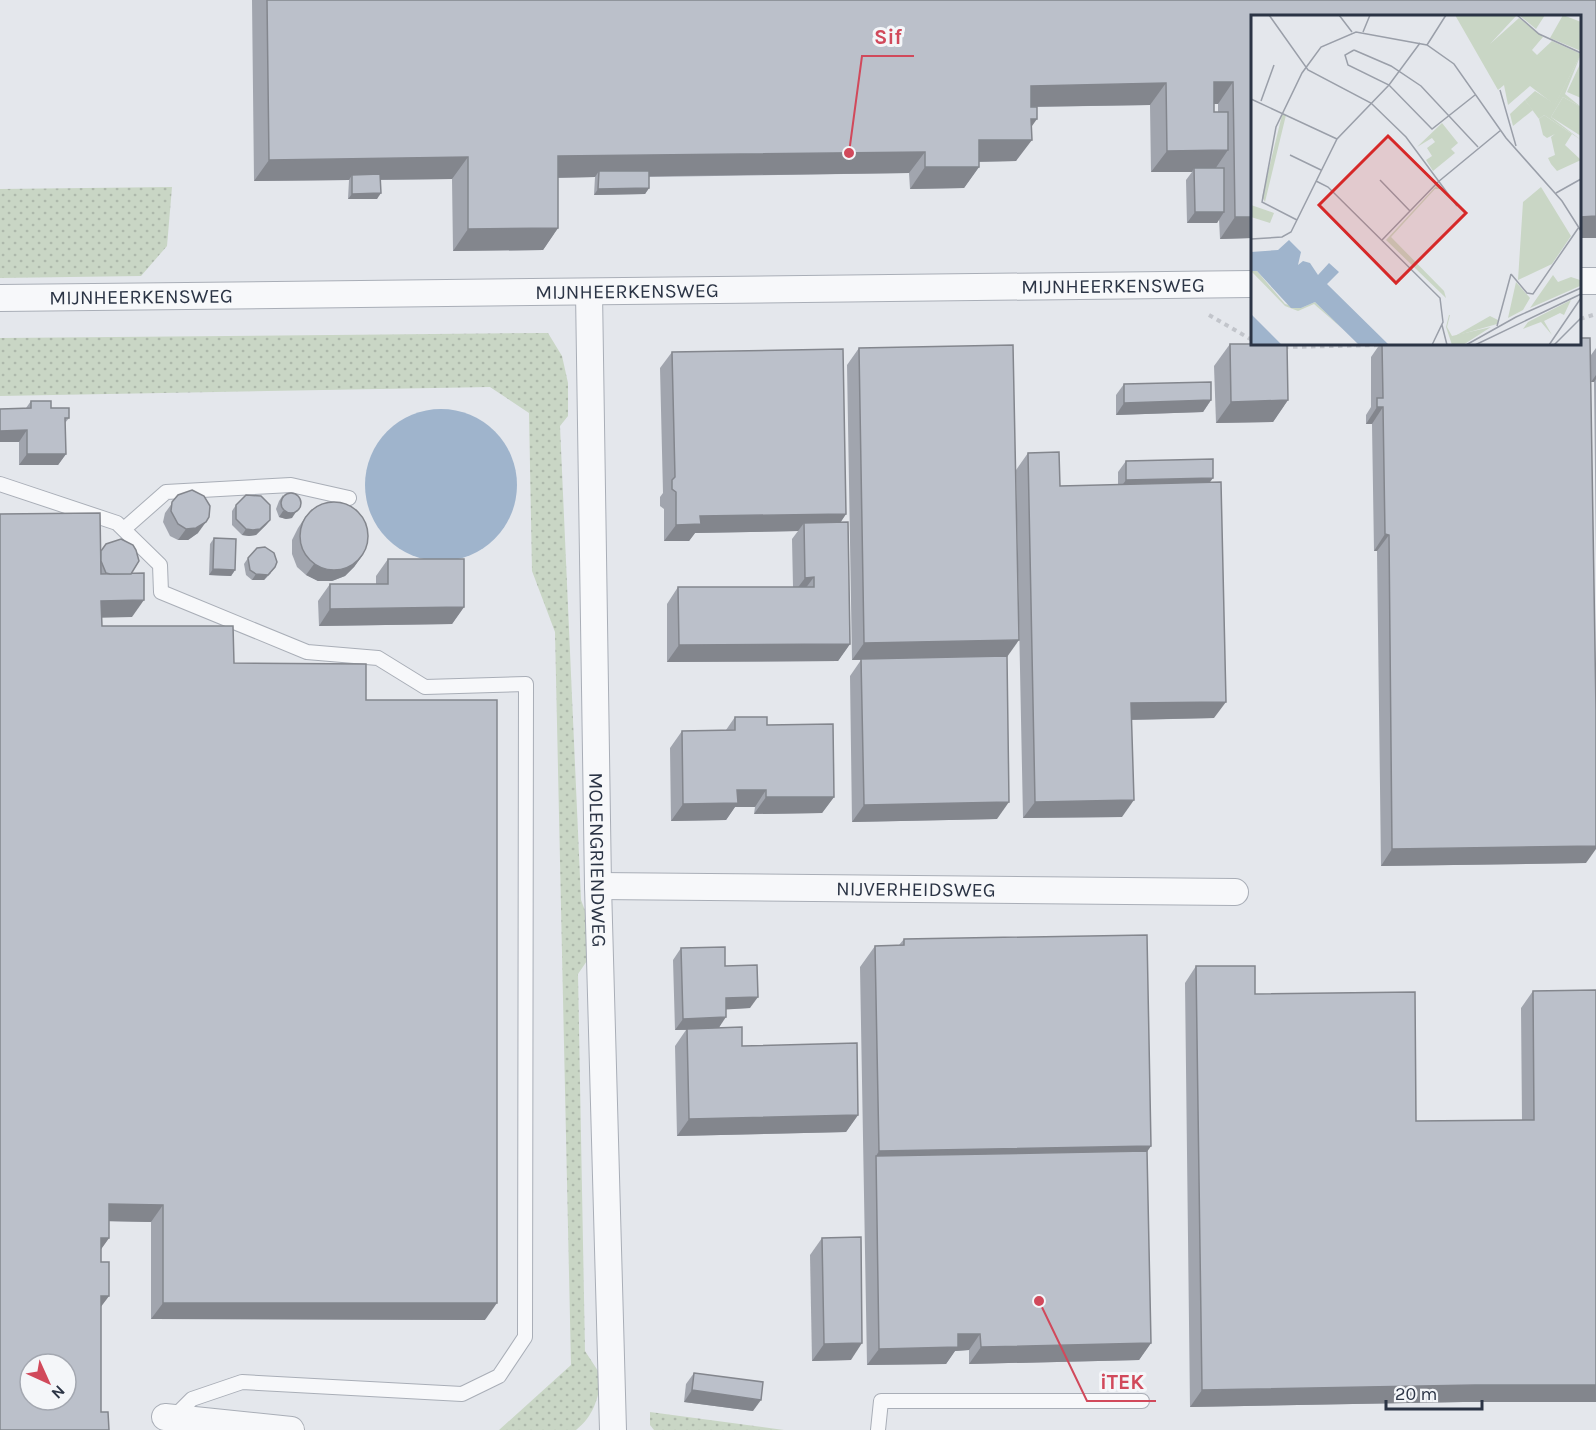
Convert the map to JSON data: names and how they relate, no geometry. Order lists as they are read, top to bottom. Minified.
{"streets":{"street":["MIJNHEERKENSWEG","MOLENGRIENDWEG","NIJVERHEIDSWEG"]},"crossings":[["MIJNHEERKENSWEG","MOLENGRIENDWEG"],["MOLENGRIENDWEG","NIJVERHEIDSWEG"]],"places":["Sif","iTEK"],"scale_bar":"20 m","north":"bottom right"}
